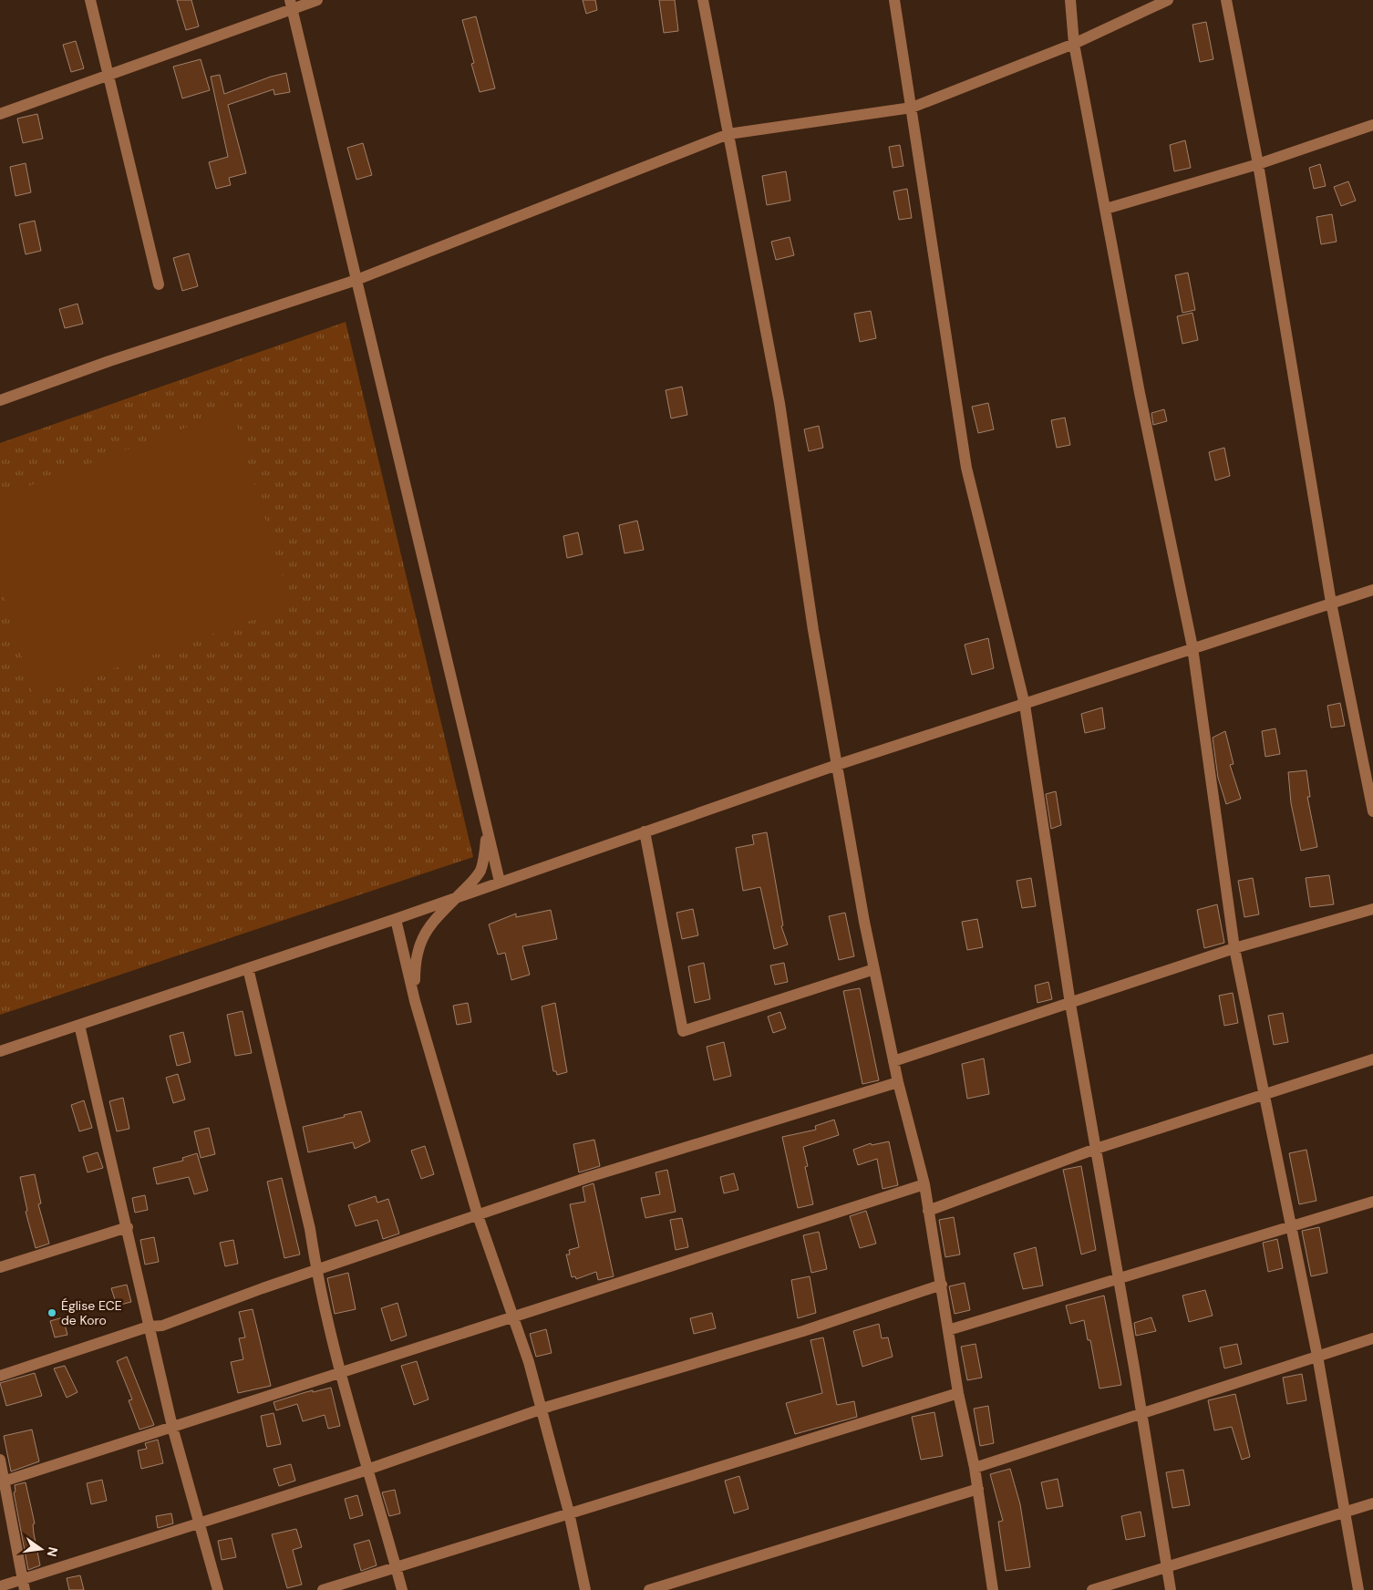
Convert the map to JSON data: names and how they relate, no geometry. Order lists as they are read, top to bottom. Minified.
{"places":["Église ECE de Koro"],"north":"right"}
